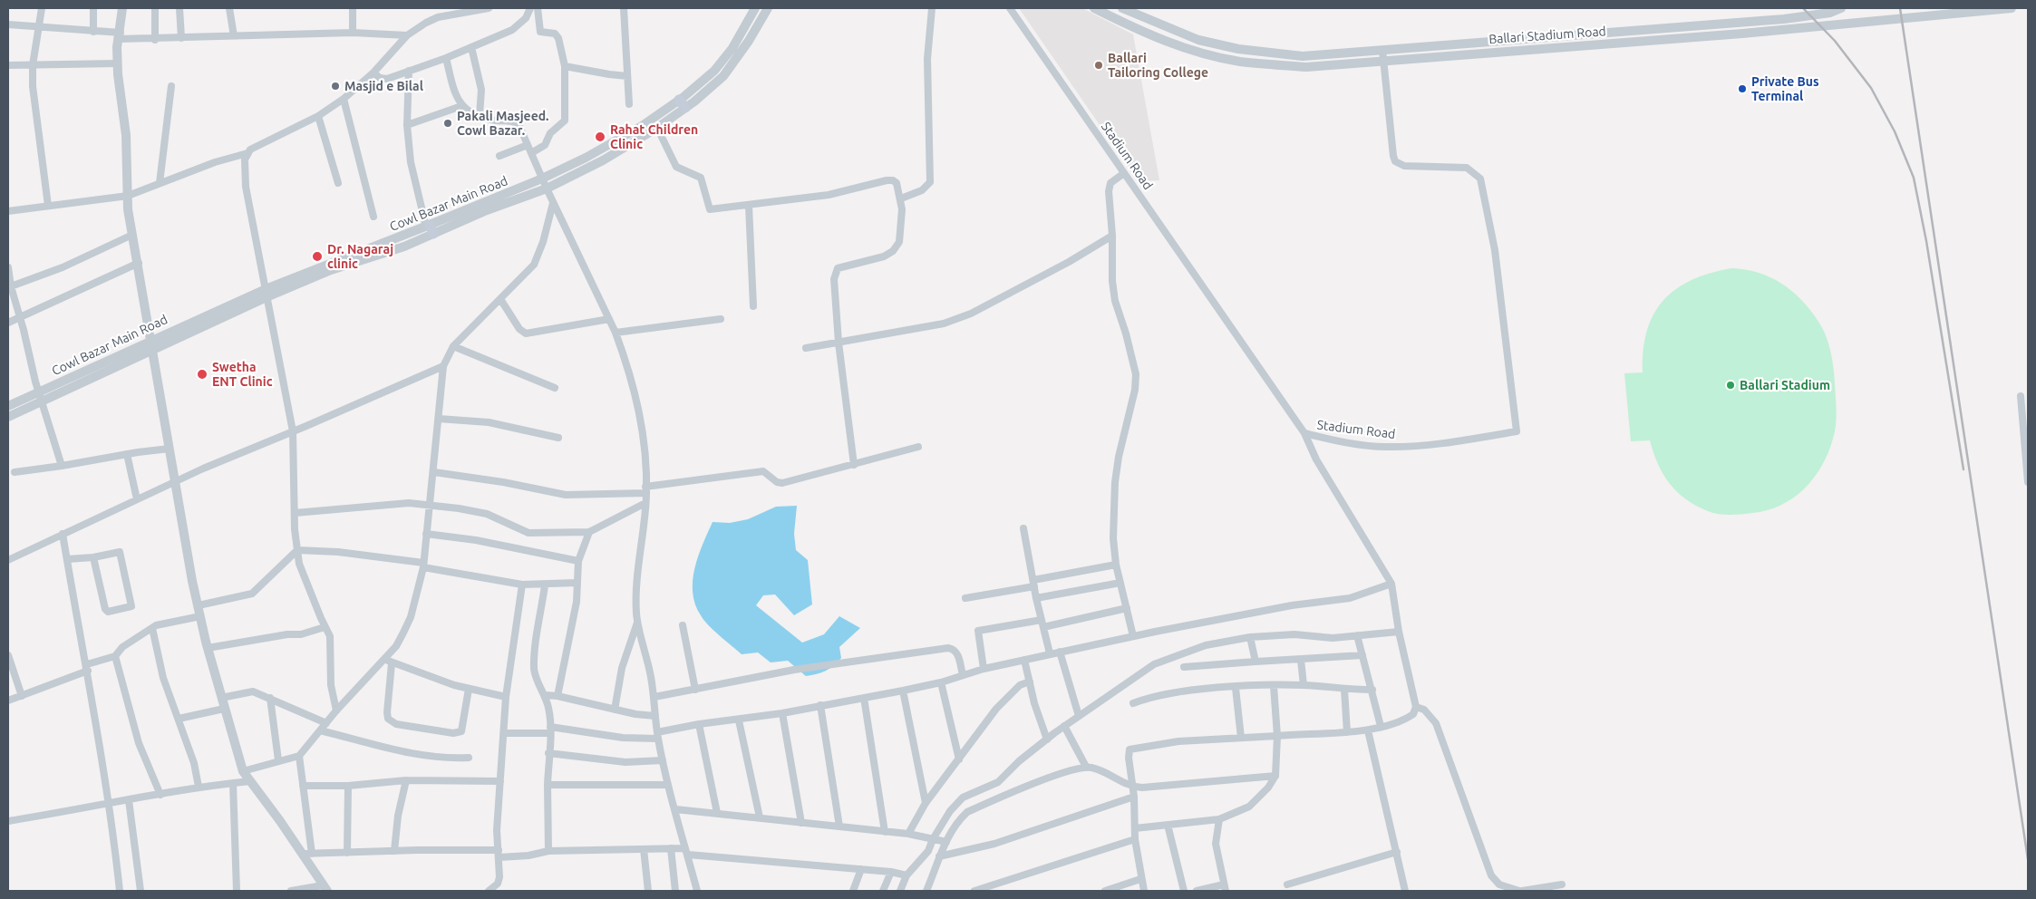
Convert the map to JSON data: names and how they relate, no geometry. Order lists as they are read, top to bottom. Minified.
{"streets":{"street":["Ballari Stadium Road","Stadium Road","Cowl Bazar Main Road"]},"crossings":[["Ballari Stadium Road","Stadium Road"]],"places":["Ballari Tailoring College","Masjid e Bilal","Private Bus Terminal","Pakali Masjeed. Cowl Bazar.","Rahat Children Clinic","Dr. Nagaraj clinic","Swetha ENT Clinic","Ballari Stadium"]}
